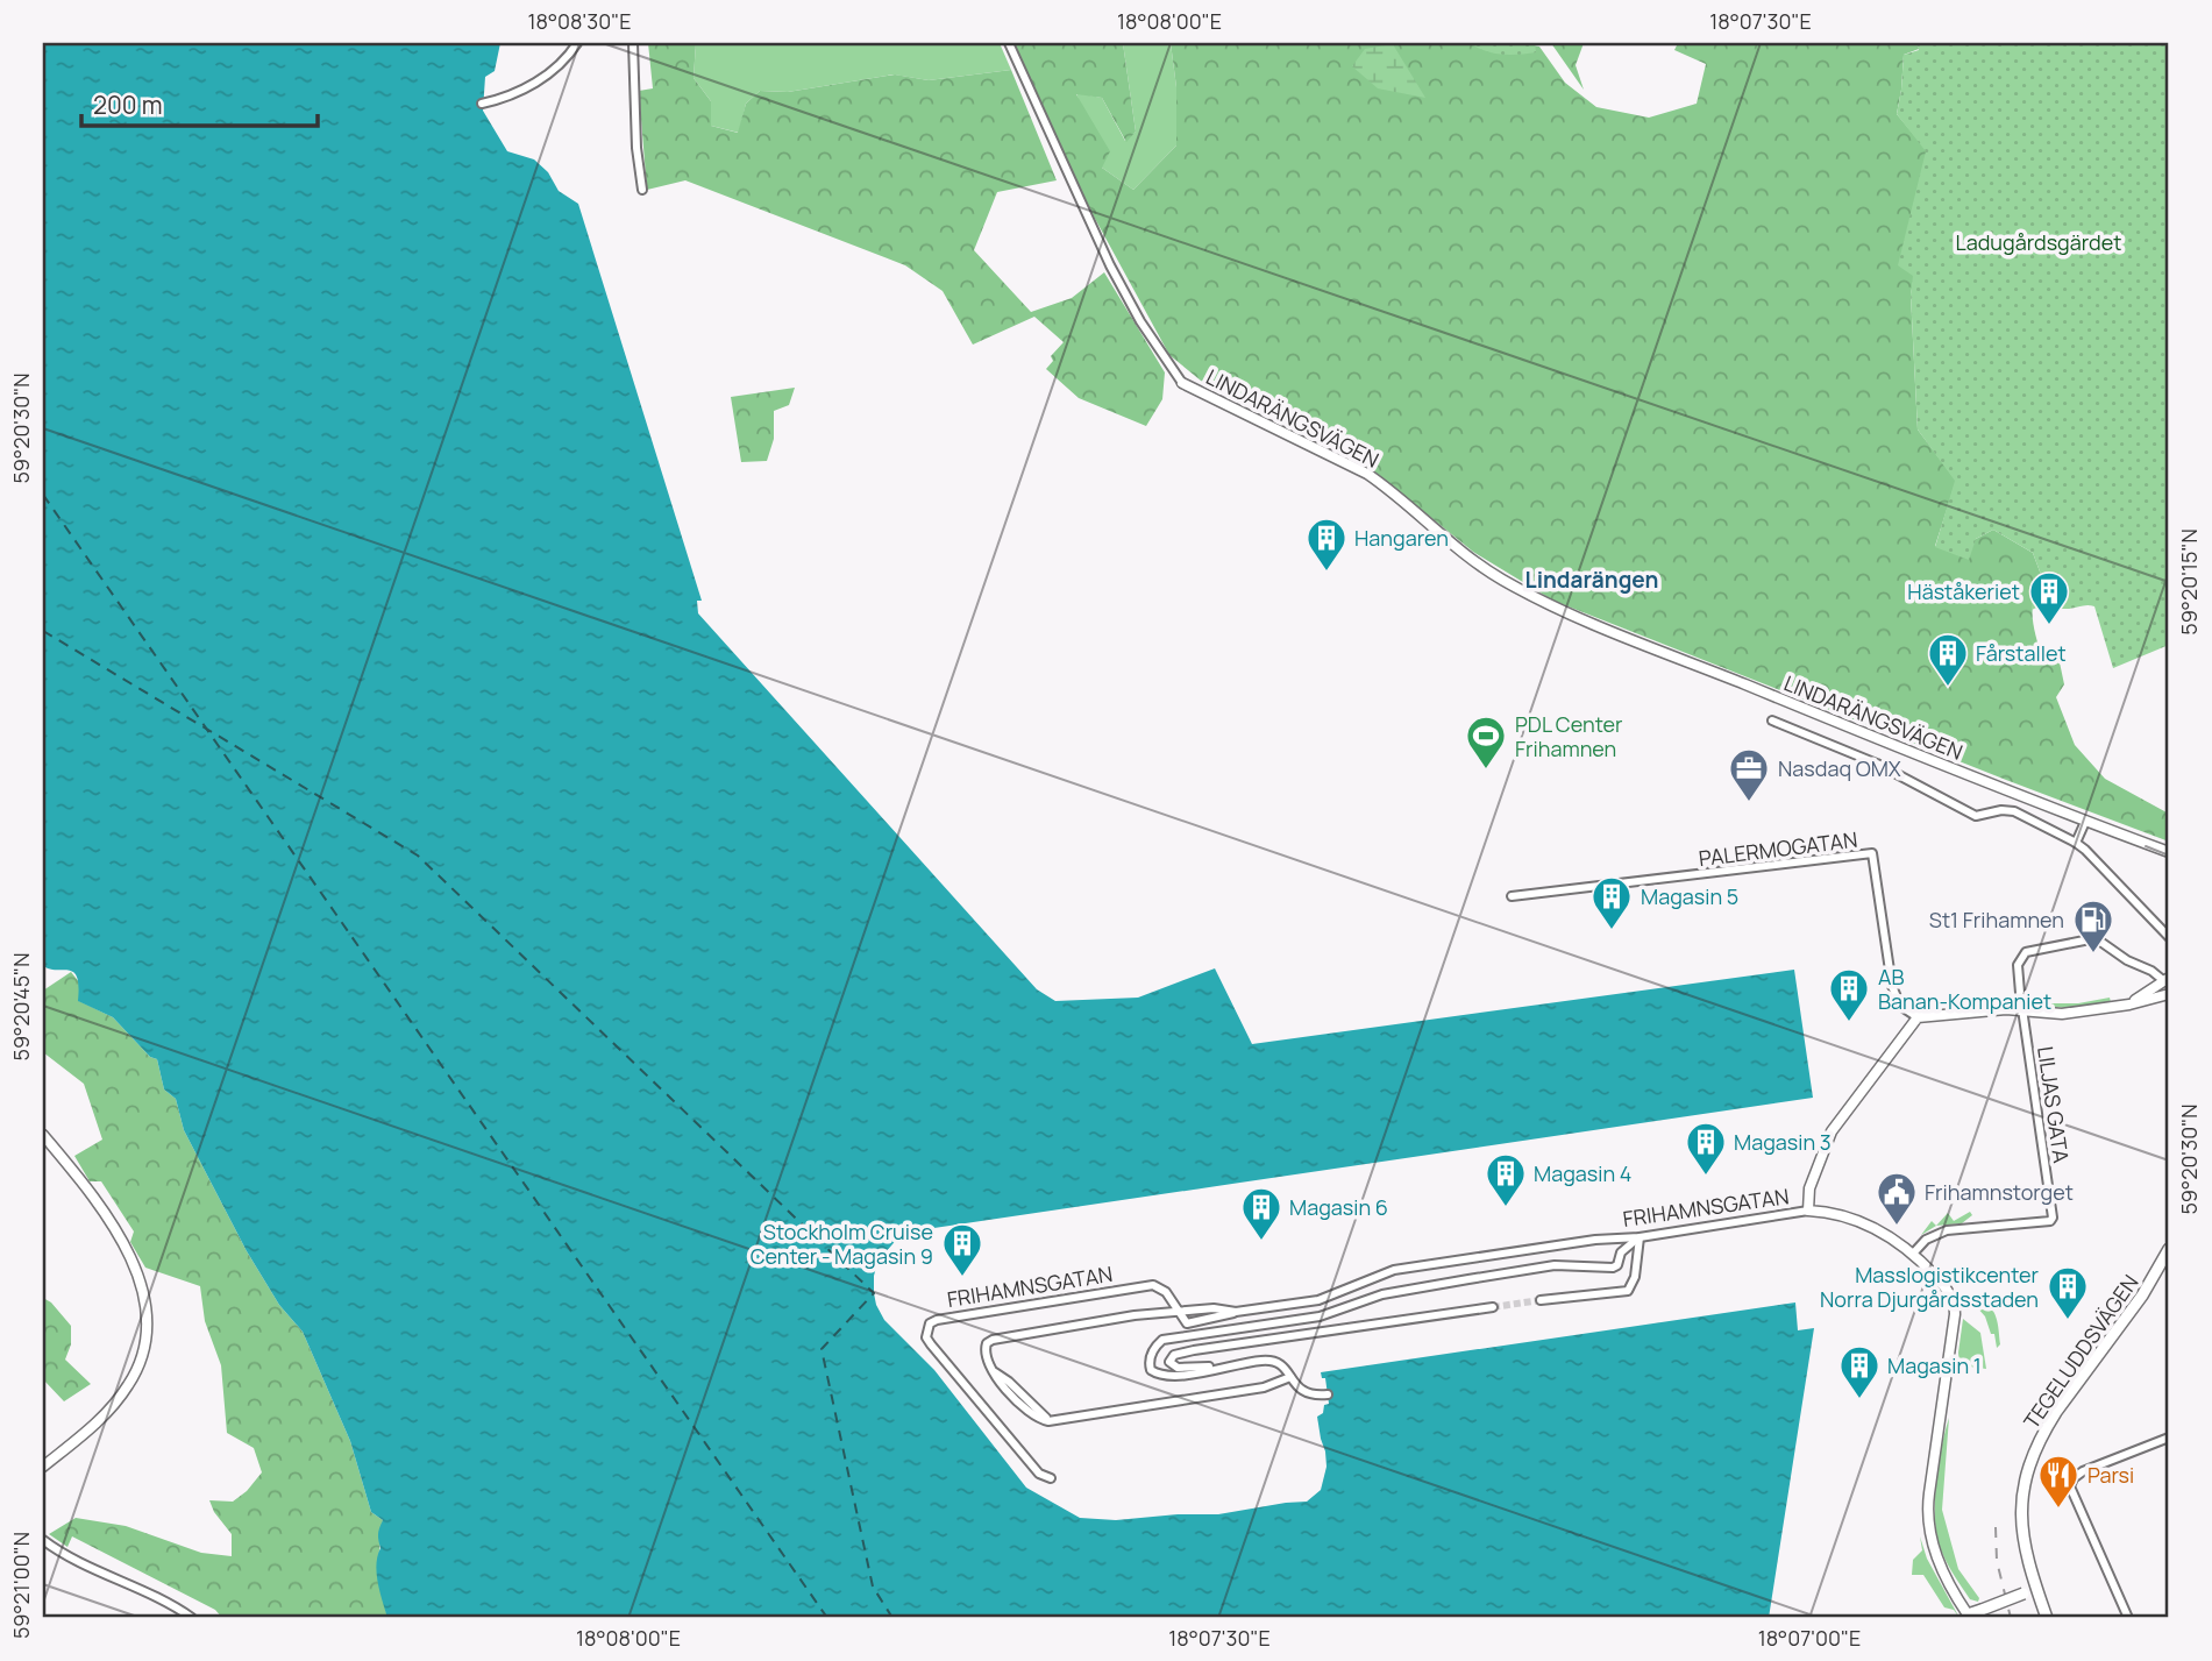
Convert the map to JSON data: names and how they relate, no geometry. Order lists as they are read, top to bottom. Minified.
{"streets":{"main road":["TEGELUDDSVÄGEN"],"street":["LINDARÄNGSVÄGEN","PALERMOGATAN","LILJAS GATA","FRIHAMNSGATAN"]},"crossings":[["PALERMOGATAN","FRIHAMNSGATAN"]],"districts":["Lindarängen"],"parks":["Ladugårdsgärdet"],"places":{"building":["Hangaren","Häståkeriet","Fårstallet","Magasin 5","AB Banan-Kompaniet","Magasin 3","Magasin 4","Magasin 6","Stockholm Cruise Center - Magasin 9","Masslogistikcenter Norra Djurgårdsstaden","Magasin 1"],"sports":["PDL Center Frihamnen"],"office":["Nasdaq OMX"],"fuel station":["St1 Frihamnen"],"public building":["Frihamnstorget"],"restaurant":["Parsi"]},"scale_bar":"200 m","coordinates":["18°08'30\"E","18°08'00\"E","18°07'30\"E","59°20'30\"N","59°20'15\"N","59°20'45\"N","59°21'00\"N","18°07'00\"E"]}
